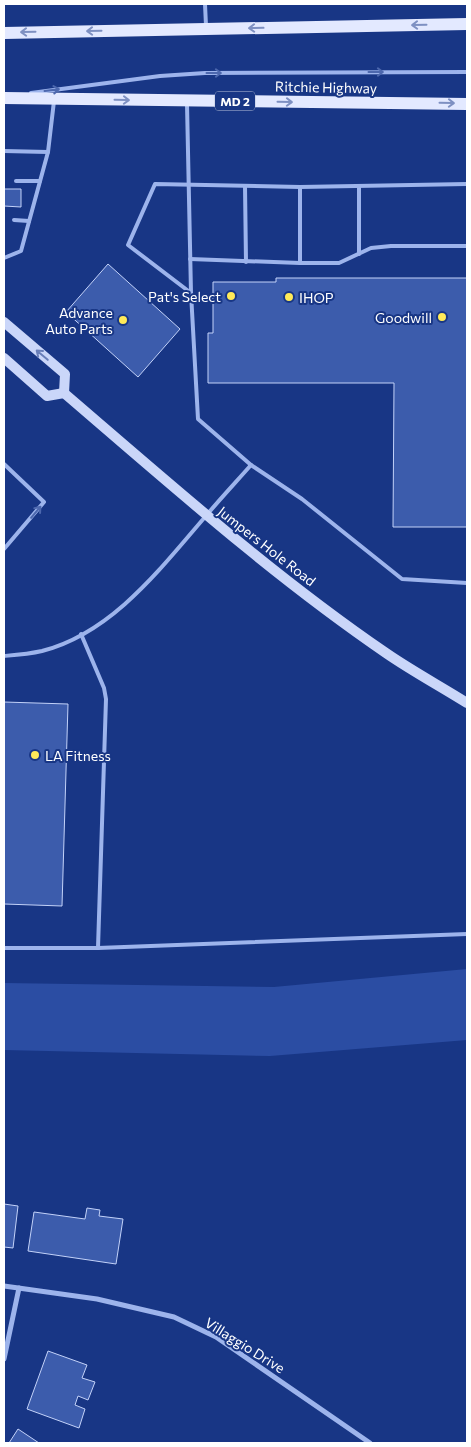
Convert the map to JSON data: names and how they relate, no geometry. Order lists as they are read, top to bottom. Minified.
{"streets":{"main road":["Ritchie Highway","MD 2","Jumpers Hole Road"],"street":["Villaggio Drive"]},"places":["Pat's Select","IHOP","Goodwill","Advance Auto Parts","LA Fitness"]}
